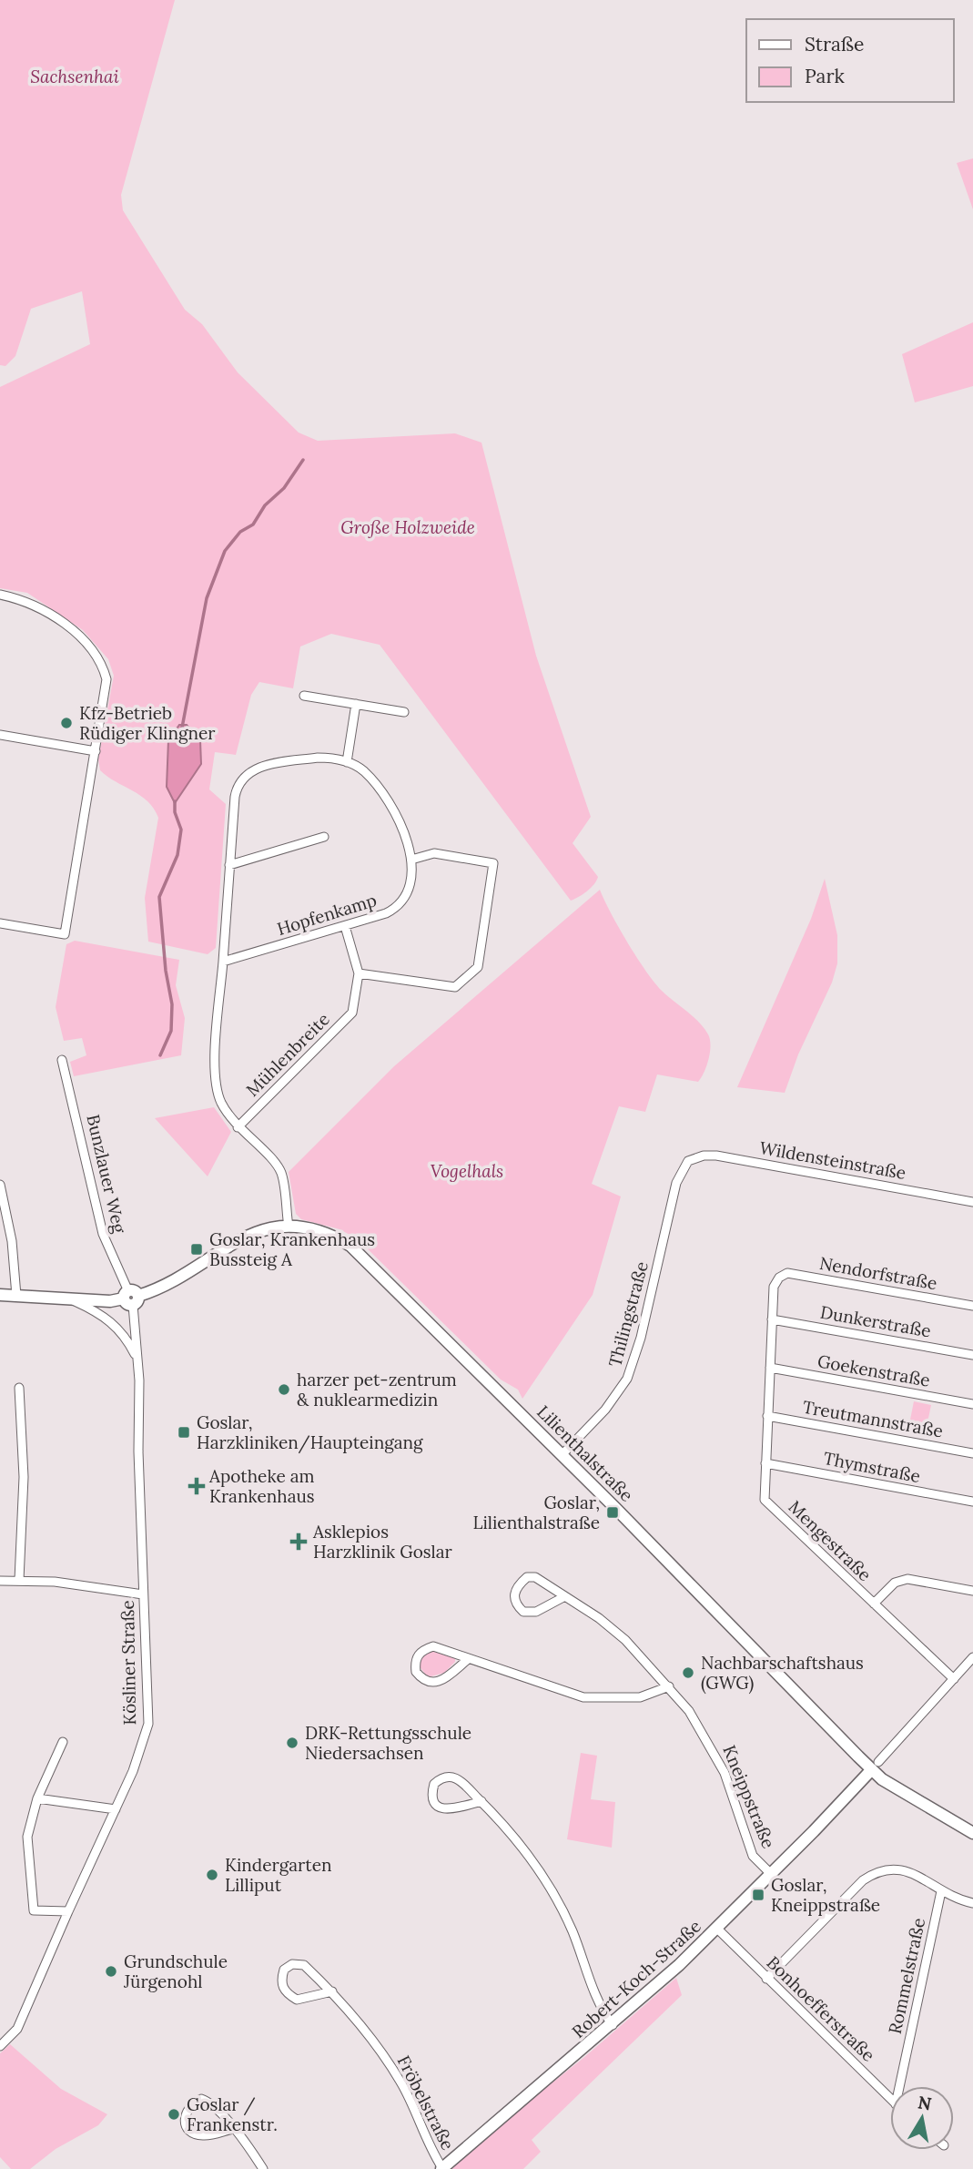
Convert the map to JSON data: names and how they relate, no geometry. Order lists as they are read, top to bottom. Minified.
{"streets":{"street":["Hopfenkamp","Mühlenbreite","Wildensteinstraße","Bunzlauer Weg","Nendorfstraße","Thilingstraße","Dunkerstraße","Goekenstraße","Treutmannstraße","Lilienthalstraße","Thymstraße","Mengestraße","Kösliner Straße","Kneippstraße","Rommelstraße","Robert-Koch-Straße","Bonhoefferstraße","Fröbelstraße"]},"crossings":[["Hopfenkamp","Mühlenbreite"],["Wildensteinstraße","Thilingstraße"],["Bunzlauer Weg","Lilienthalstraße"],["Bunzlauer Weg","Kösliner Straße"],["Nendorfstraße","Mengestraße"],["Thilingstraße","Lilienthalstraße"],["Dunkerstraße","Mengestraße"],["Goekenstraße","Mengestraße"],["Treutmannstraße","Mengestraße"],["Lilienthalstraße","Kösliner Straße"],["Lilienthalstraße","Robert-Koch-Straße"],["Thymstraße","Mengestraße"],["Kneippstraße","Robert-Koch-Straße"],["Robert-Koch-Straße","Bonhoefferstraße"],["Robert-Koch-Straße","Fröbelstraße"]],"parks":["Sachsenhai","Große Holzweide","Vogelhals"],"places":{"other":["Kfz-Betrieb Rüdiger Klingner","harzer pet-zentrum & nuklearmedizin","Nachbarschaftshaus (GWG)","DRK-Rettungsschule Niedersachsen","Kindergarten Lilliput","Grundschule Jürgenohl","Goslar / Frankenstr."],"transit":["Goslar, Krankenhaus Bussteig A","Goslar, Harzkliniken/Haupteingang","Goslar, Lilienthalstraße","Goslar, Kneippstraße"],"health":["Apotheke am Krankenhaus","Asklepios Harzklinik Goslar"]},"legend":["Straße","Park"],"north":"top"}
